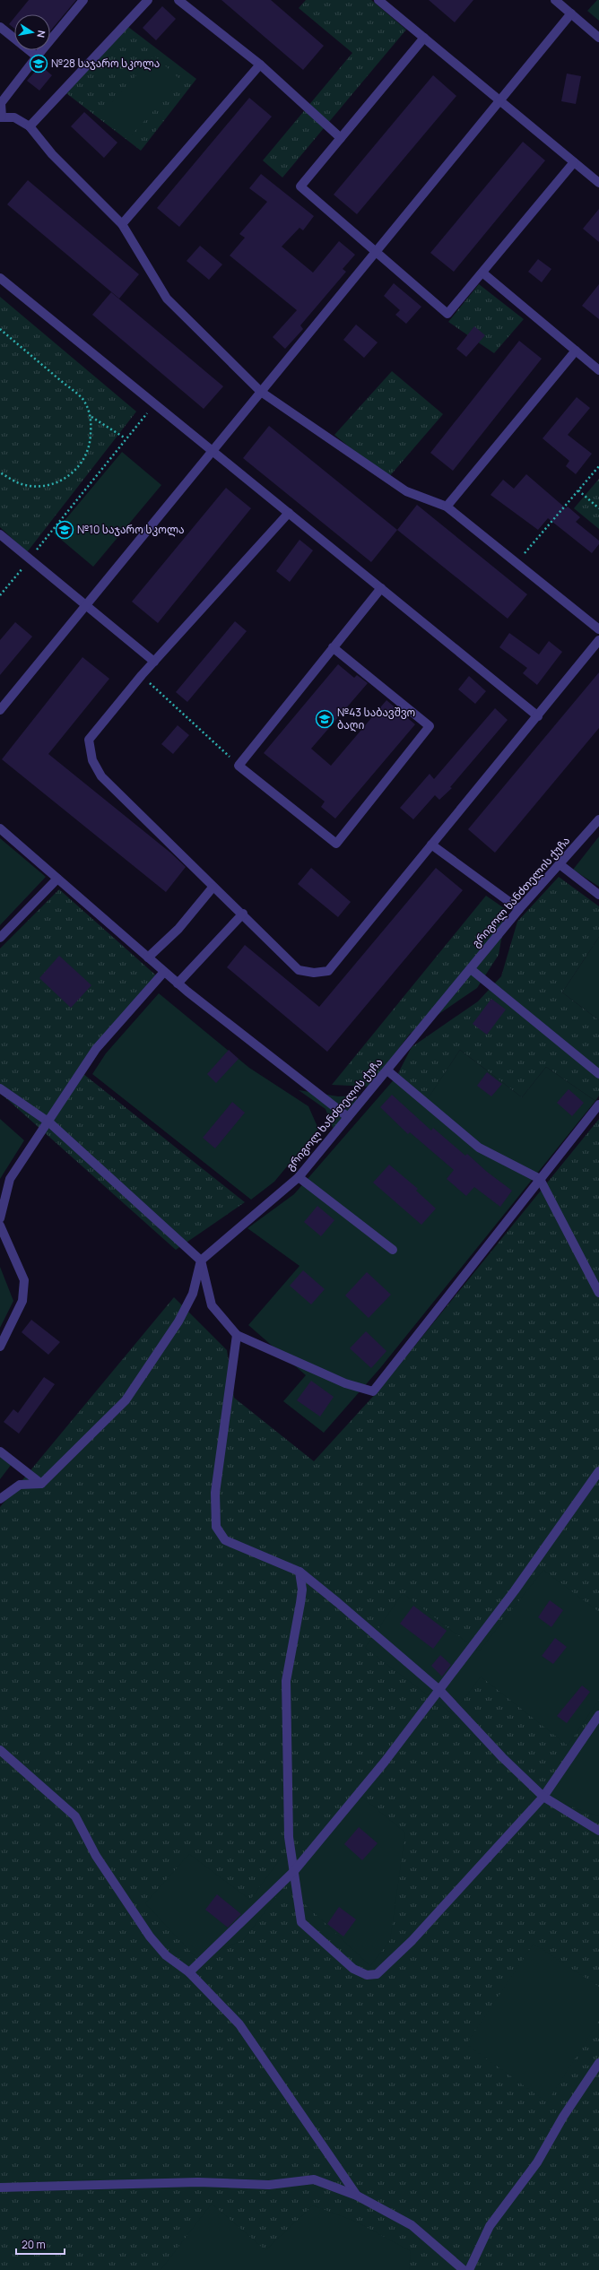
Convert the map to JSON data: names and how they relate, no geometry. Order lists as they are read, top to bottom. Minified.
{"streets":{"street":["გრიგოლ ხანძთელის ქუჩა"]},"places":{"school or university":["№28 საჯარო სკოლა","№10 საჯარო სკოლა","№43 საბავშვო ბაღი"]},"scale_bar":"20 m","north":"right"}
